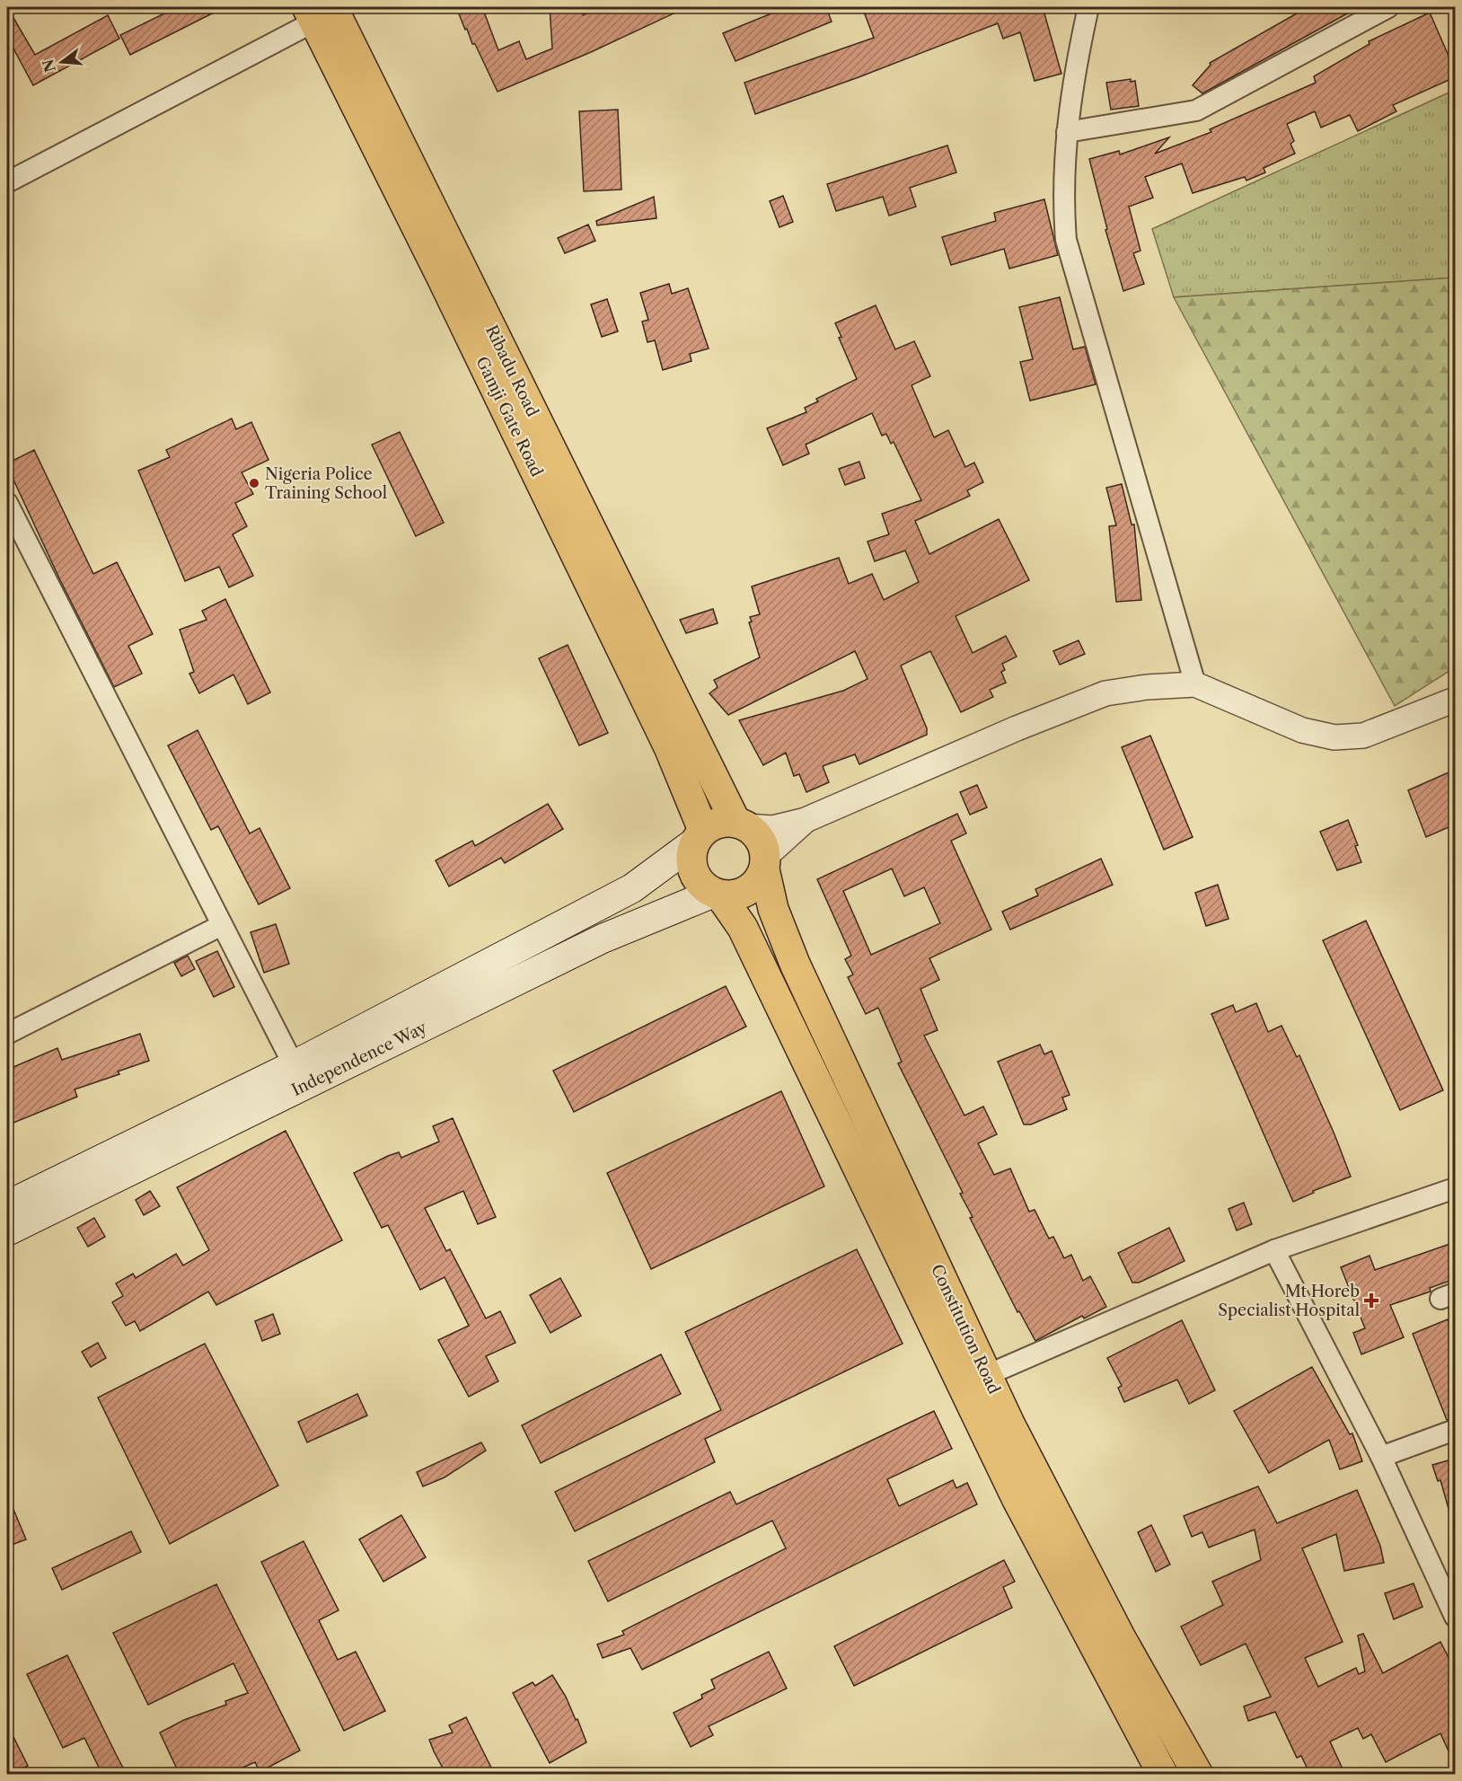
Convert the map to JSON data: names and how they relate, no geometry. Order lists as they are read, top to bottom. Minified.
{"streets":{"main road":["Ribadu Road","Gamji Gate Road","Independence Way","Constitution Road"]},"crossings":[["Ribadu Road","Gamji Gate Road"],["Ribadu Road","Independence Way"],["Ribadu Road","Constitution Road"],["Gamji Gate Road","Independence Way"],["Gamji Gate Road","Constitution Road"],["Independence Way","Constitution Road"]],"places":{"other":["Nigeria Police Training School"],"health":["Mt Horeb Specialist Hospital"]},"north":"left"}
